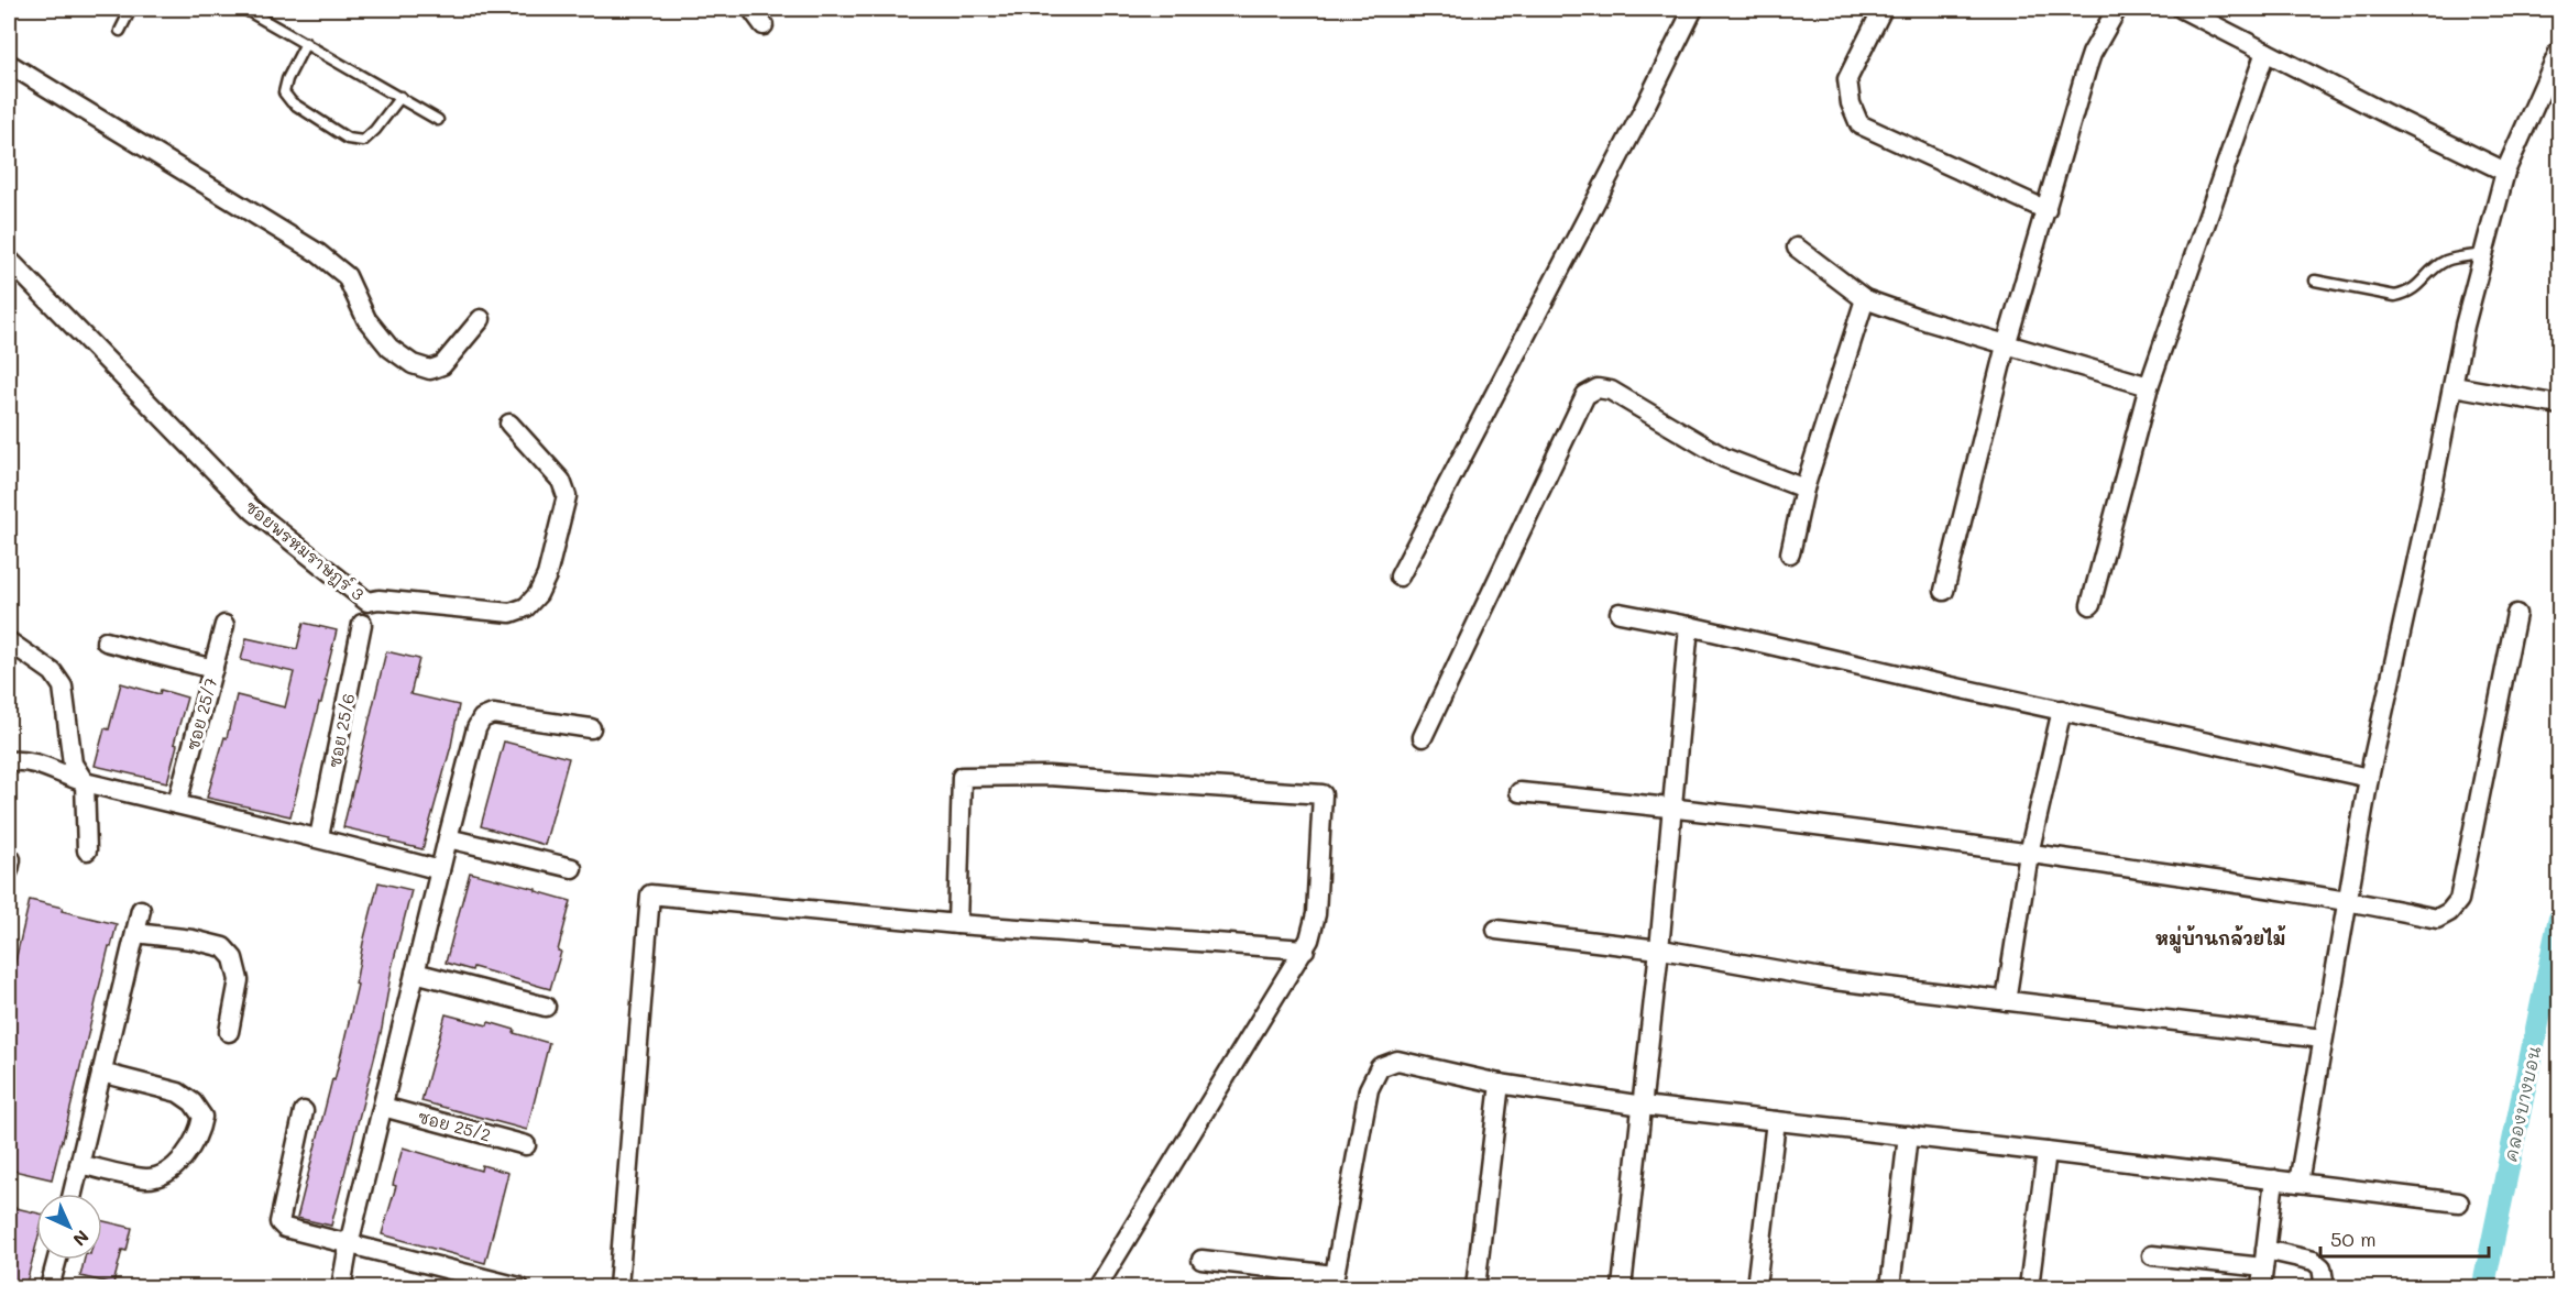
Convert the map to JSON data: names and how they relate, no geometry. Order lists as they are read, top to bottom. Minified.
{"streets":{"street":["ซอยพรหมราษฎร์ 3","ซอย 25/7","ซอย 25/6","ซอย 25/2"]},"districts":["หมู่บ้านกล้วยไม้"],"water":["คลองบางบอน"],"scale_bar":"50 m","north":"bottom right"}
